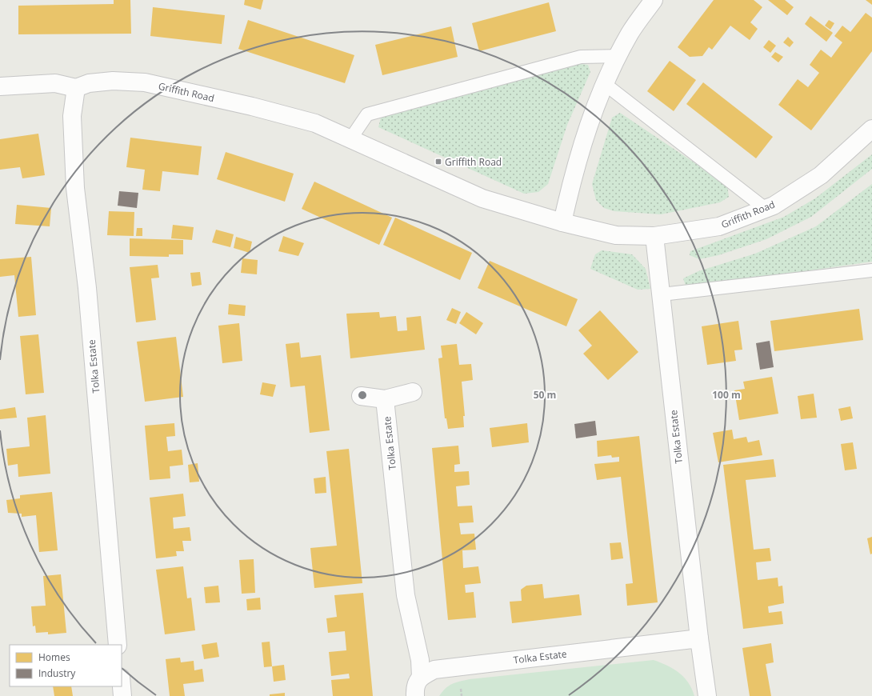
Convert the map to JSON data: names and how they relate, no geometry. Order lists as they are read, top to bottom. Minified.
{"streets":{"street":["Griffith Road","Tolka Estate"]},"crossings":[["Griffith Road","Tolka Estate"]],"places":{"transit":["Griffith Road"]},"legend":["Homes","Industry"],"rings":["50 m","100 m"]}
